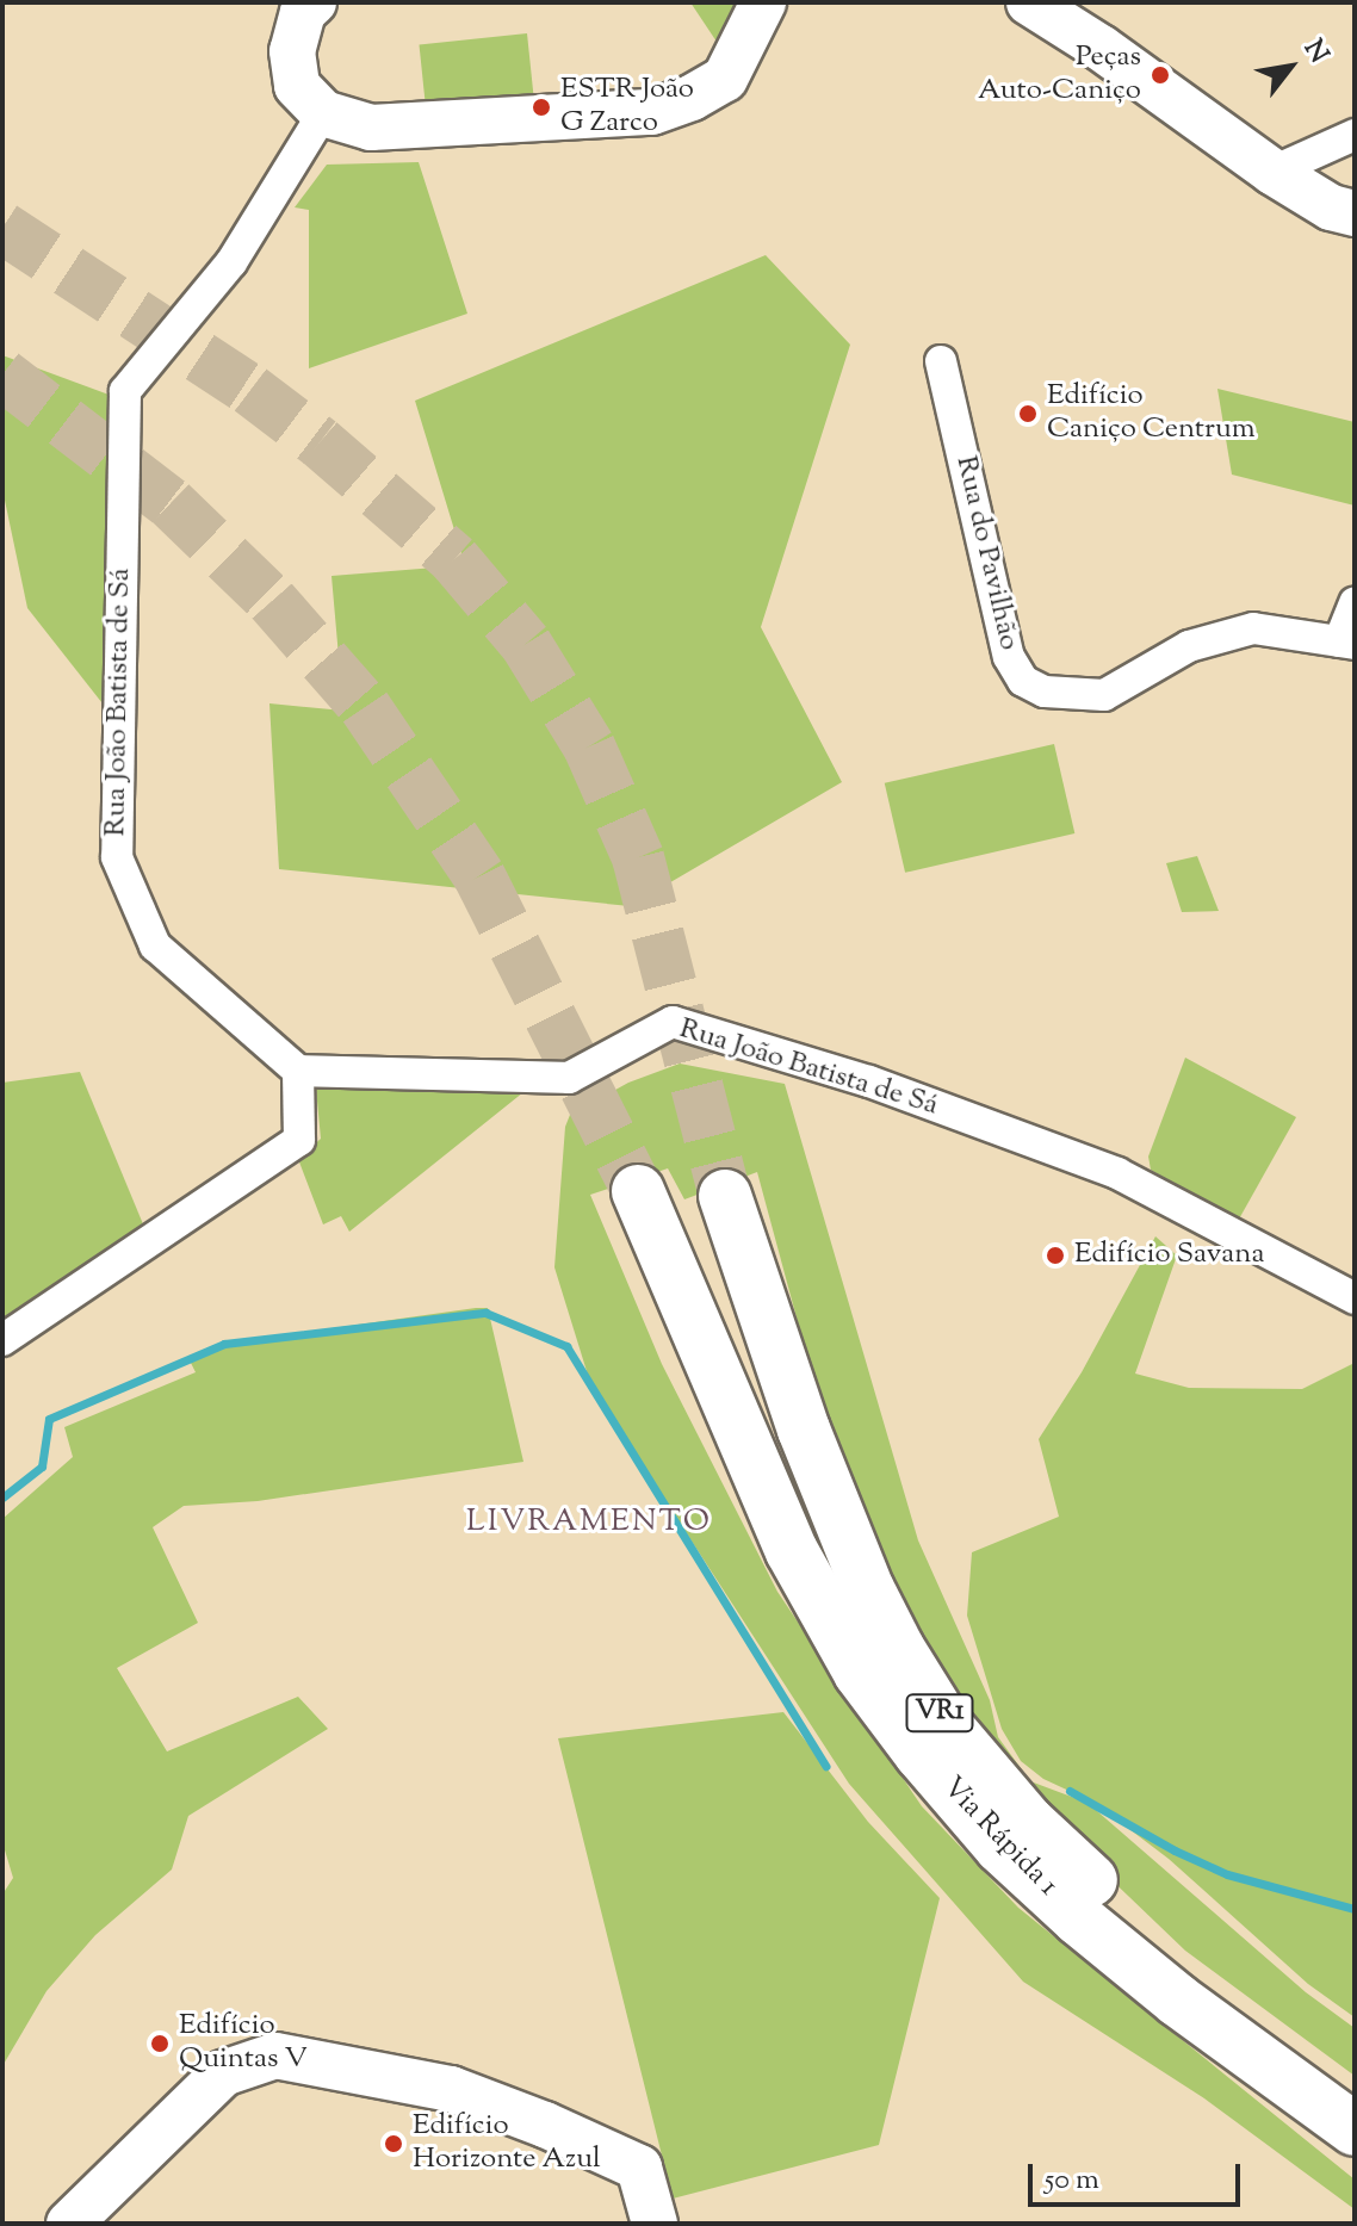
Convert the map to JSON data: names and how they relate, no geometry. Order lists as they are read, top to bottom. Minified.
{"streets":{"highway":["VR1","Via Rápida 1"],"street":["Rua do Pavilhão","Rua João Batista de Sá"]},"districts":["LIVRAMENTO"],"places":["Peças Auto-Caniço","ESTR João G Zarco","Edifício Caniço Centrum","Edifício Savana","Edifício Quintas V","Edifício Horizonte Azul"],"scale_bar":"50 m","north":"top right"}
